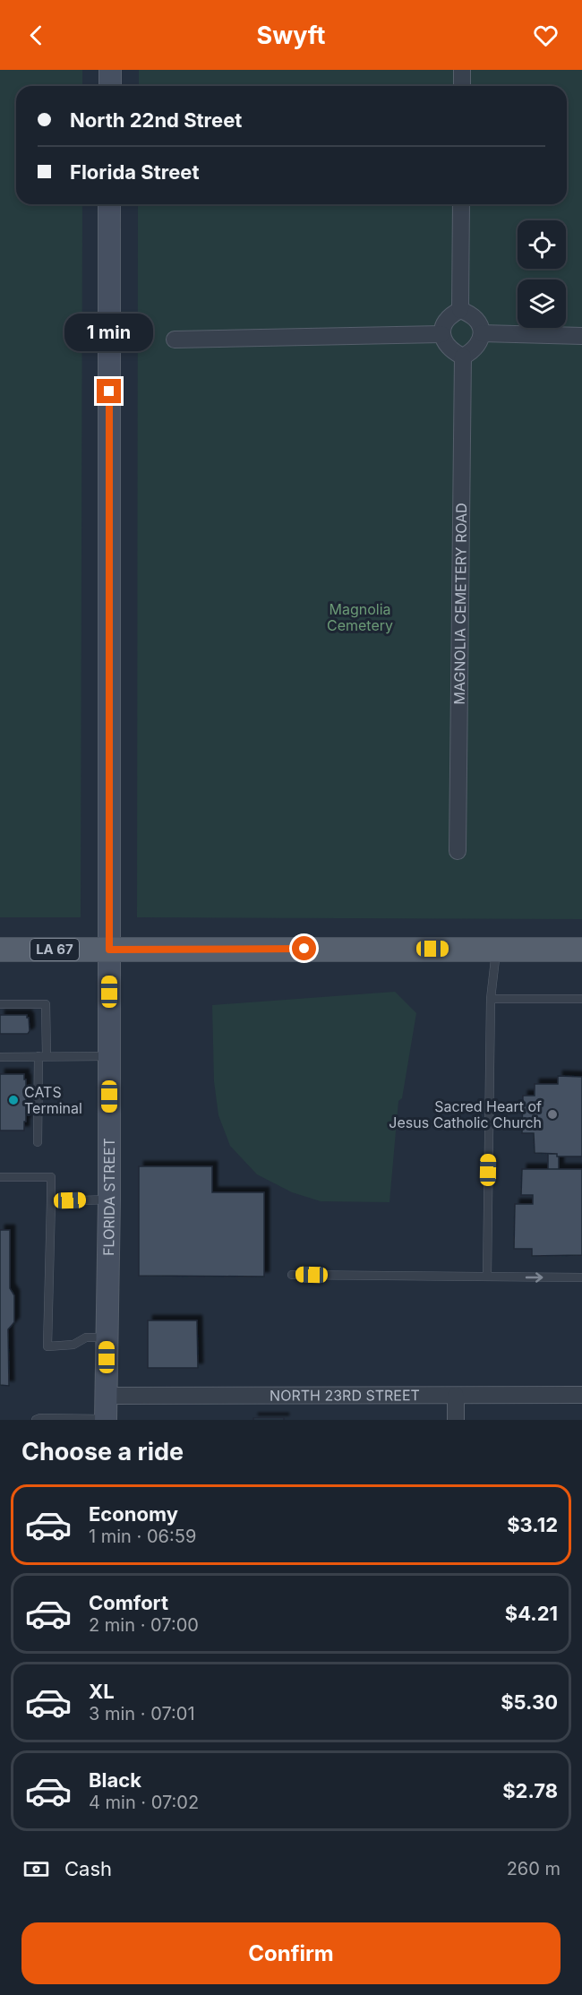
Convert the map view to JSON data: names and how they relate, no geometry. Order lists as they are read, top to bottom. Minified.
{"streets":{"main road":["LA 67","FLORIDA STREET"],"street":["MAGNOLIA CEMETERY ROAD","NORTH 23RD STREET"]},"crossings":[["LA 67","FLORIDA STREET"],["FLORIDA STREET","NORTH 23RD STREET"]],"parks":["Magnolia Cemetery"],"places":["CATS Terminal","Sacred Heart of Jesus Catholic Church"],"page":{"header":"Swyft","banner":["North 22nd Street","Florida Street"],"bubble":"1 min","heading":"Choose a ride","list":[{"name":"Economy","note":"1 min · 06:59","value":"$3.12"},{"name":"Comfort","note":"2 min · 07:00","value":"$4.21"},{"name":"XL","note":"3 min · 07:01","value":"$5.30"},{"name":"Black","note":"4 min · 07:02","value":"$2.78"}],"pay":["Cash","260 m"],"buttons":"Confirm"}}
